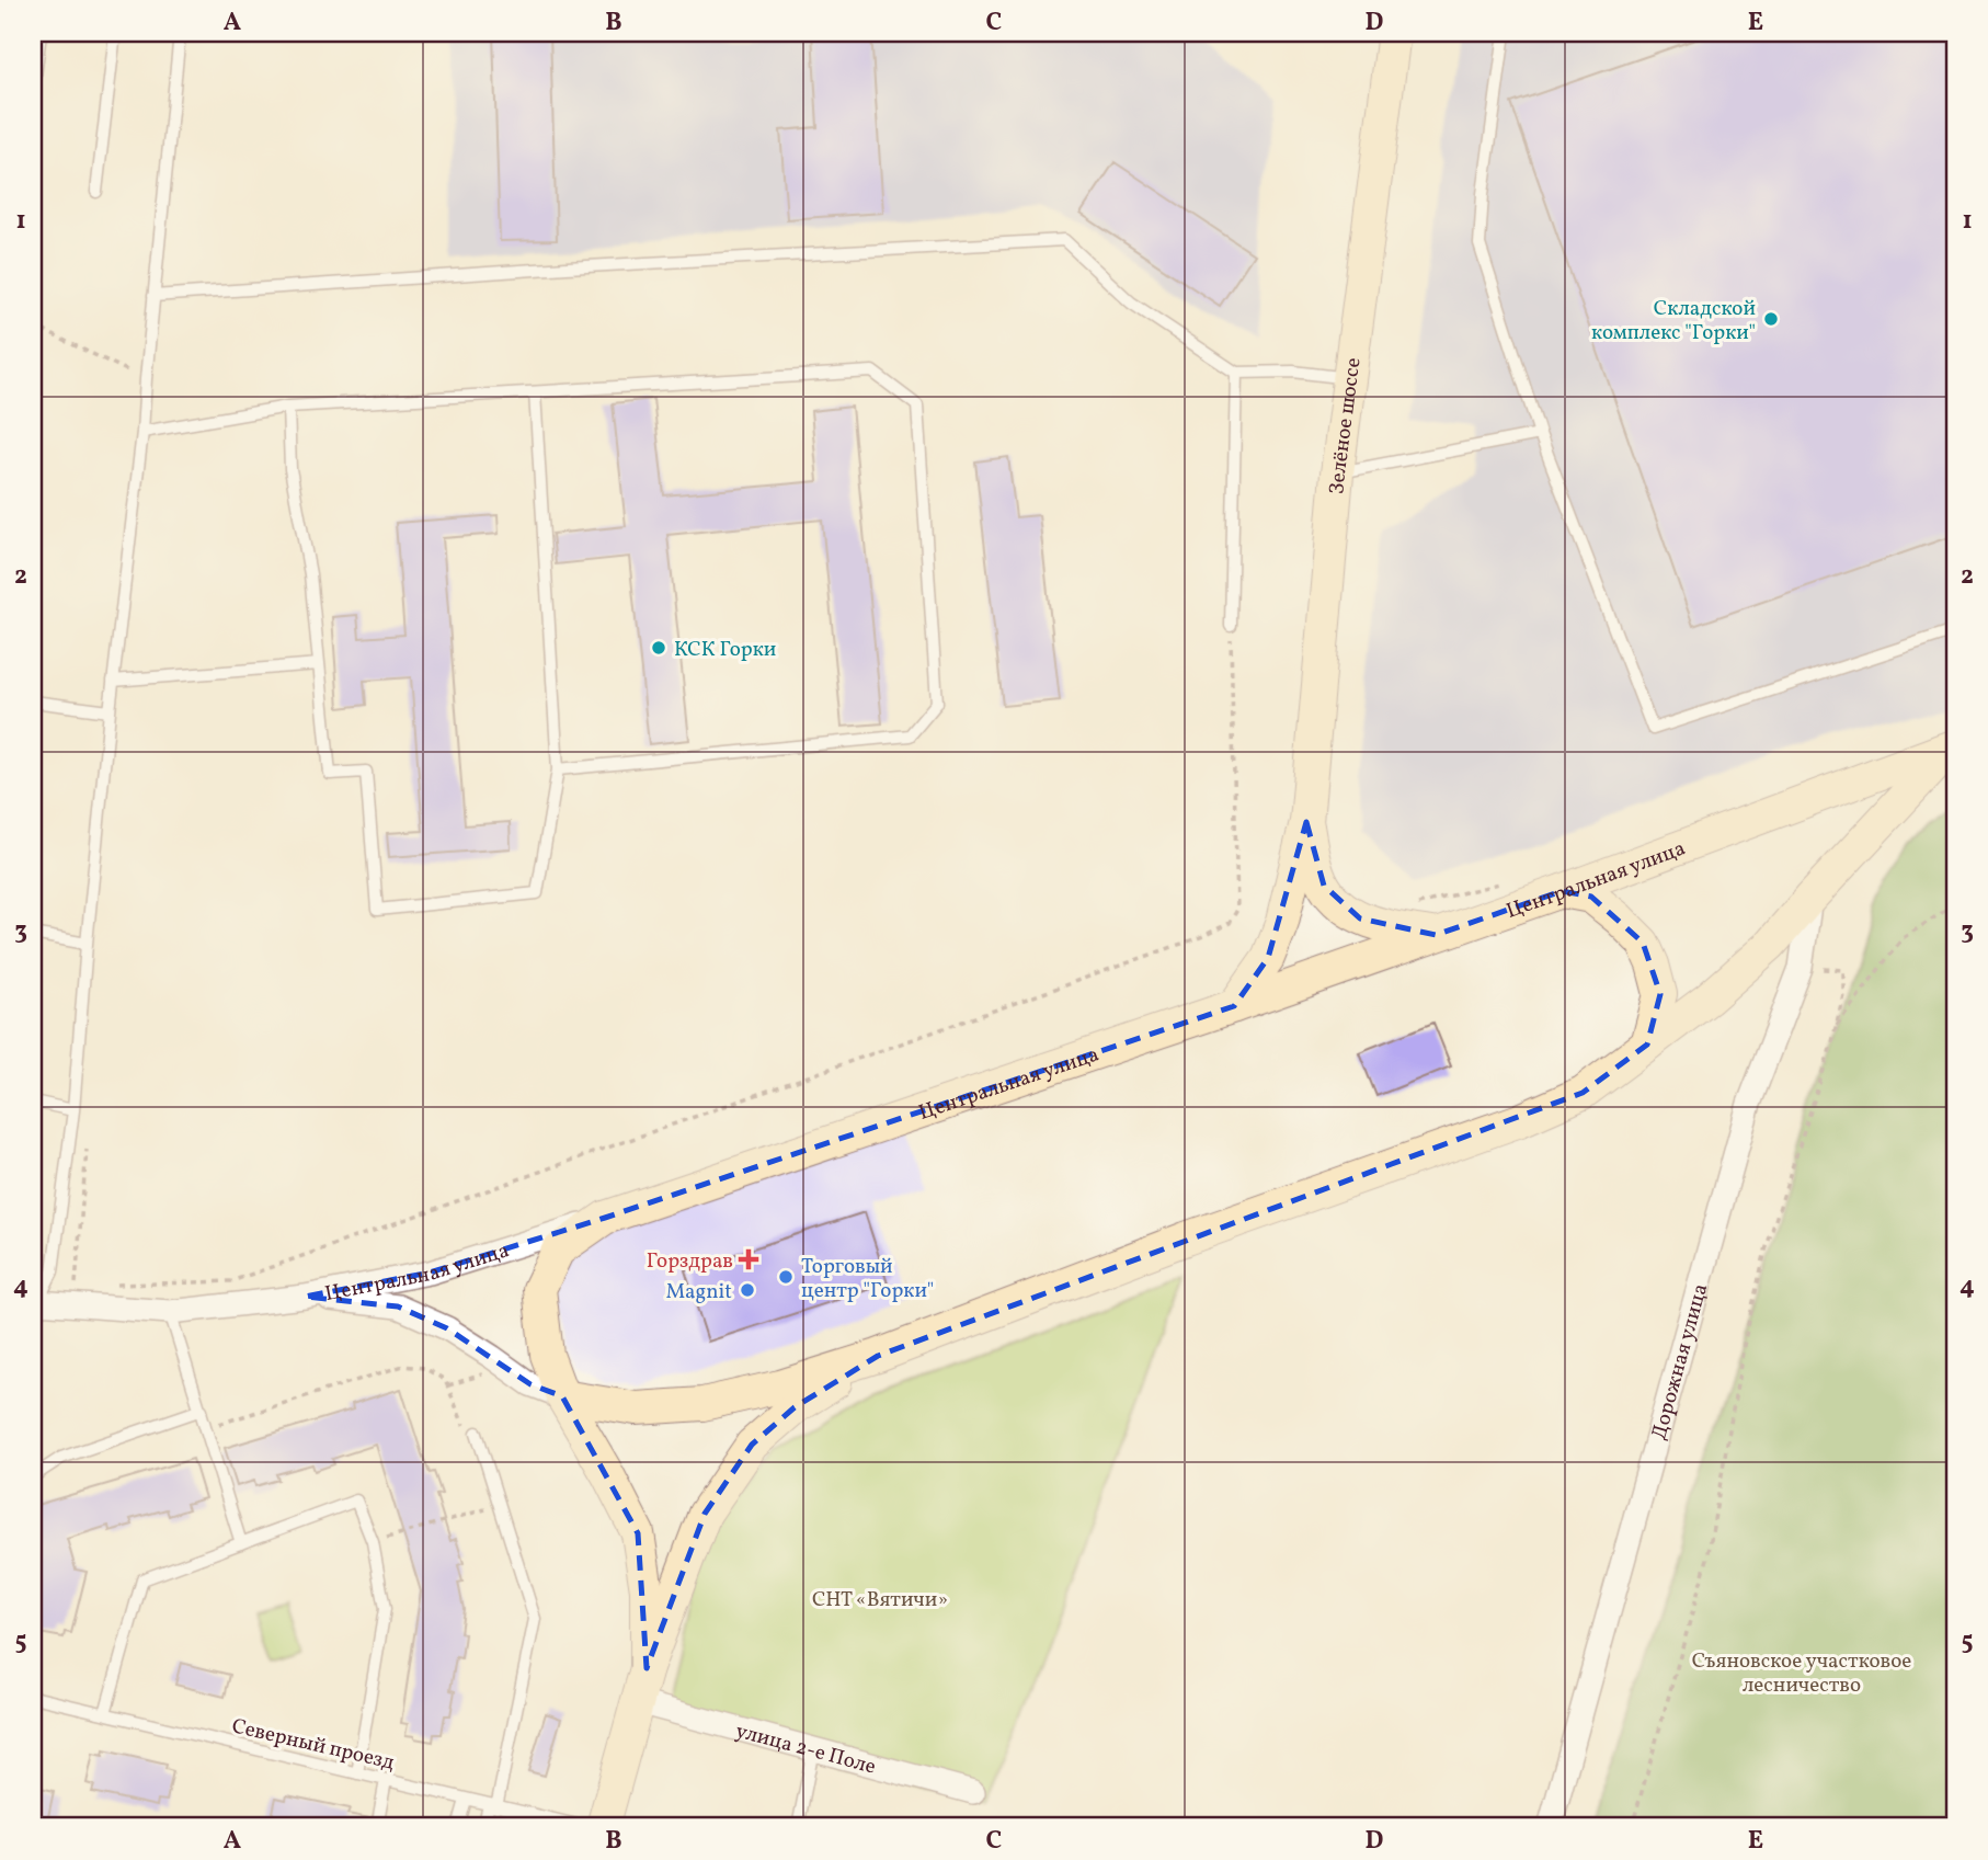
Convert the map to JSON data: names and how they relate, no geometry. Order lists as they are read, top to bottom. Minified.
{"streets":{"main road":["Зелёное шоссе","Центральная улица"],"street":["Дорожная улица","улица 2-е Поле"],"lane":["Северный проезд"]},"parks":["СНТ «Вятичи»","Съяновское участковое лесничество"],"places":{"other":["Складской комплекс \"Горки\"","КСК Горки","Торговый центр \"Горки\"","Magnit"],"health":["Горздрав"]},"grid":{"columns":["A","B","C","D","E"],"rows":["1","2","3","4","5"]}}
